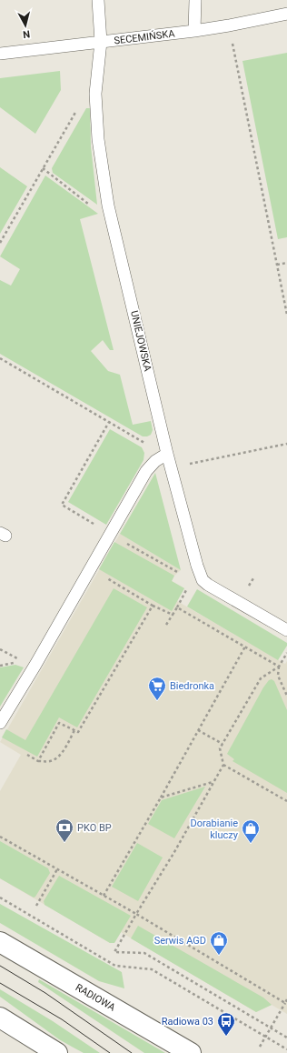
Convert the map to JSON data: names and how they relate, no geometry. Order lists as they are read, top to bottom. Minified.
{"streets":{"street":["RADIOWA"],"lane":["SECEMIŃSKA","UNIEJOWSKA"]},"crossings":[["SECEMIŃSKA","UNIEJOWSKA"]],"places":{"supermarket":["Biedronka"],"bank":["PKO BP"],"shop":["Dorabianie kluczy","Serwis AGD"],"bus stop":["Radiowa 03"]},"north":"bottom"}
